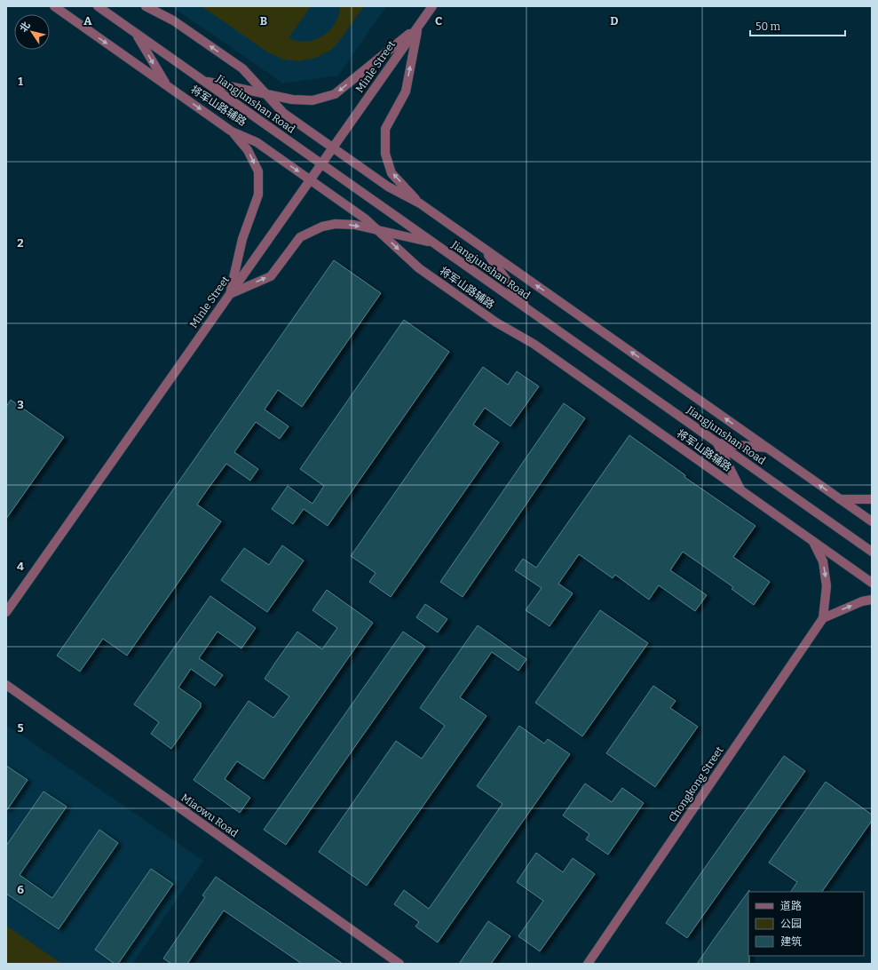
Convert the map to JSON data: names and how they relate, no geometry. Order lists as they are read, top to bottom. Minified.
{"streets":{"street":["Minle Street","Jiangjunshan Road","将军山路辅路","Chongkong Street","Miaowu Road"]},"crossings":[["Minle Street","Jiangjunshan Road"],["Minle Street","将军山路辅路"],["将军山路辅路","Chongkong Street"]],"legend":["道路","公园","建筑"],"scale_bar":"50 m","north":"top left","grid":{"columns":["A","B","C","D"],"rows":["1","2","3","4","5","6"]}}
